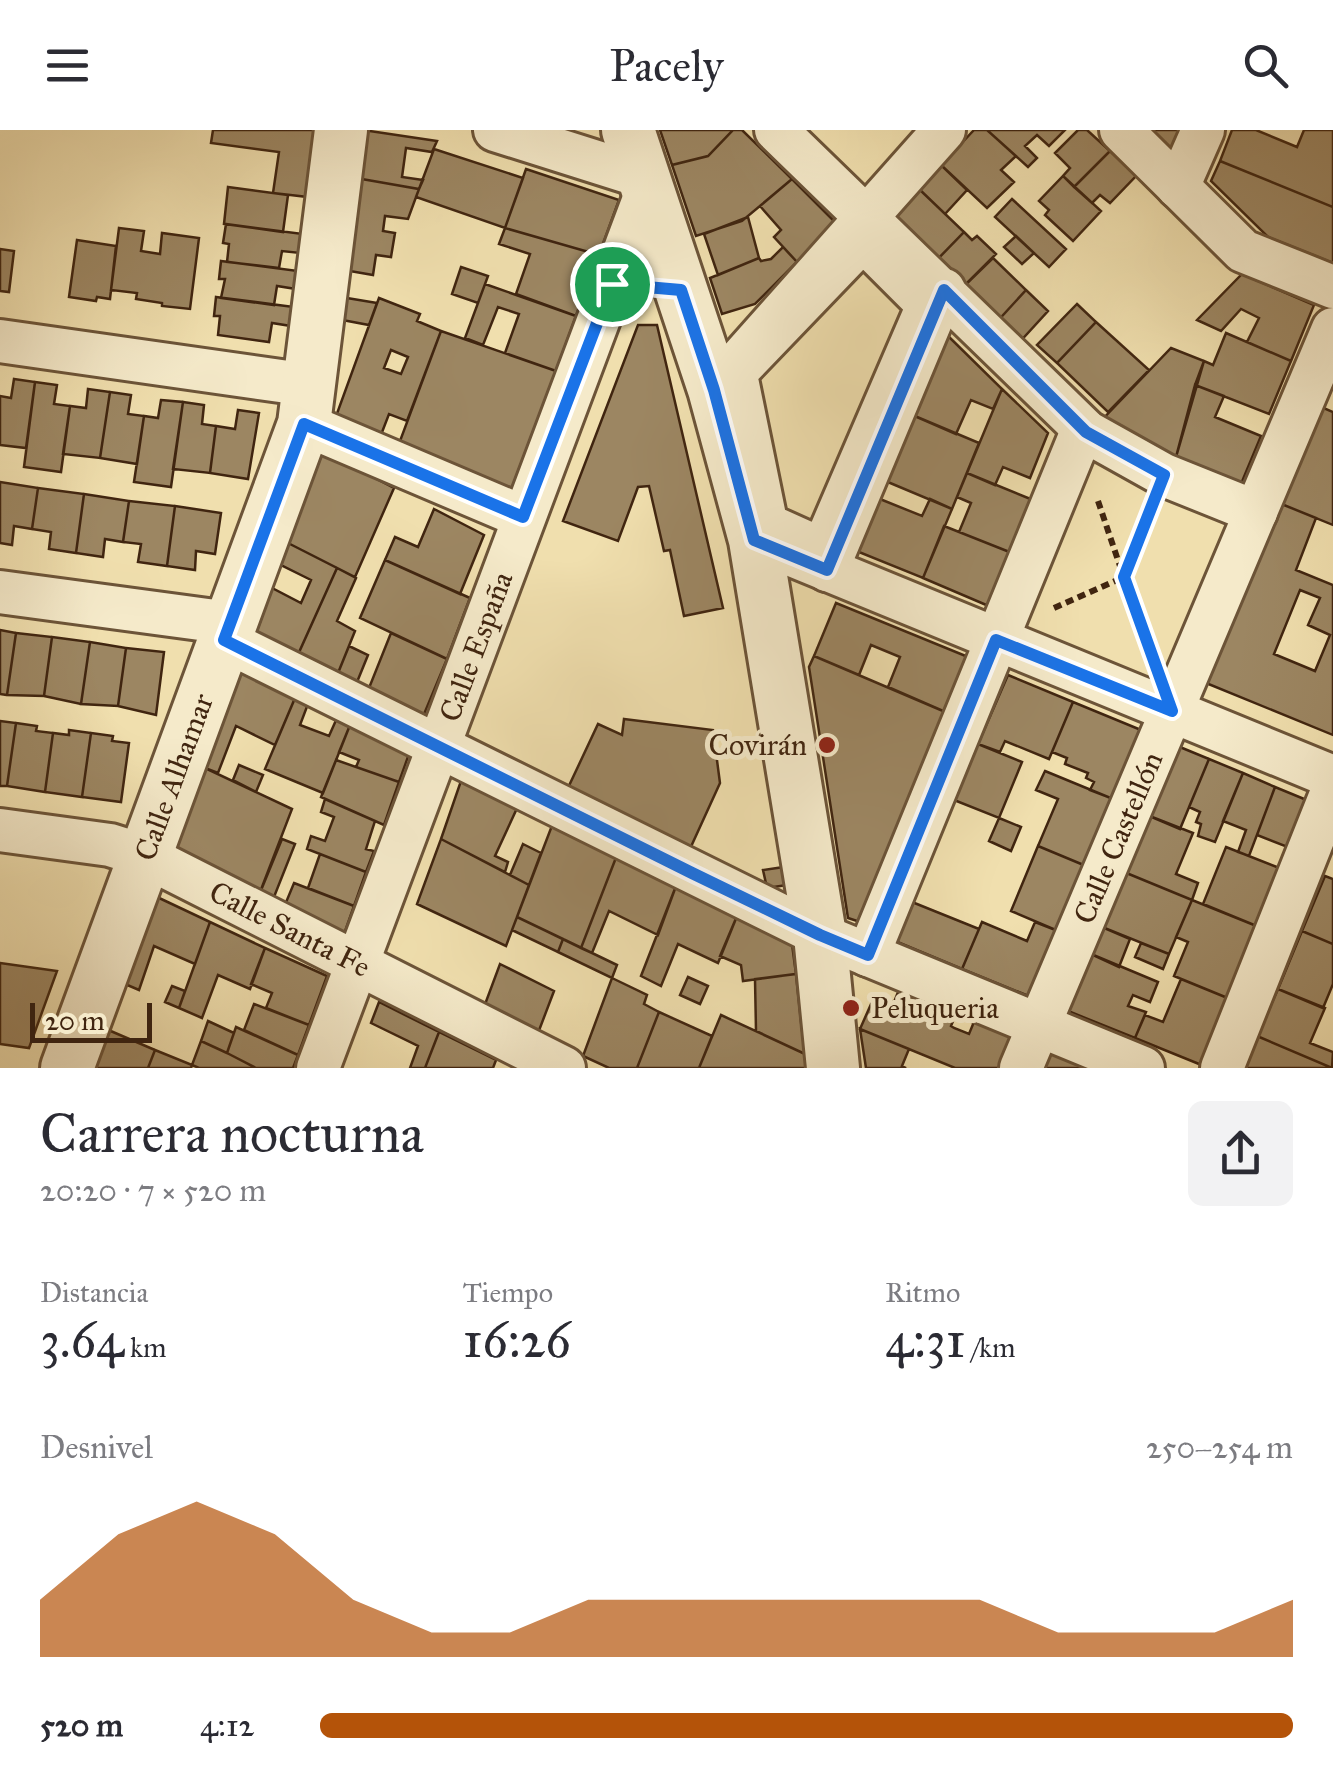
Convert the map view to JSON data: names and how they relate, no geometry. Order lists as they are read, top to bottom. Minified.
{"streets":{"street":["Calle España","Calle Alhamar","Calle Castellón","Calle Santa Fe"]},"crossings":[["Calle España","Calle Santa Fe"],["Calle Alhamar","Calle Santa Fe"]],"places":["Covirán","Peluqueria"],"scale_bar":"20 m","page":{"header":"Pacely","scale":"20 m","heading":["Carrera nocturna","20:20 · 7 × 520 m"],"stats":[["Distancia","3.64 km"],["Tiempo","16:26"],["Ritmo","4:31 /km"]],"chart":["Desnivel","250–254 m"],"list":[{"name":"520 m","note":"4:12"}]}}
